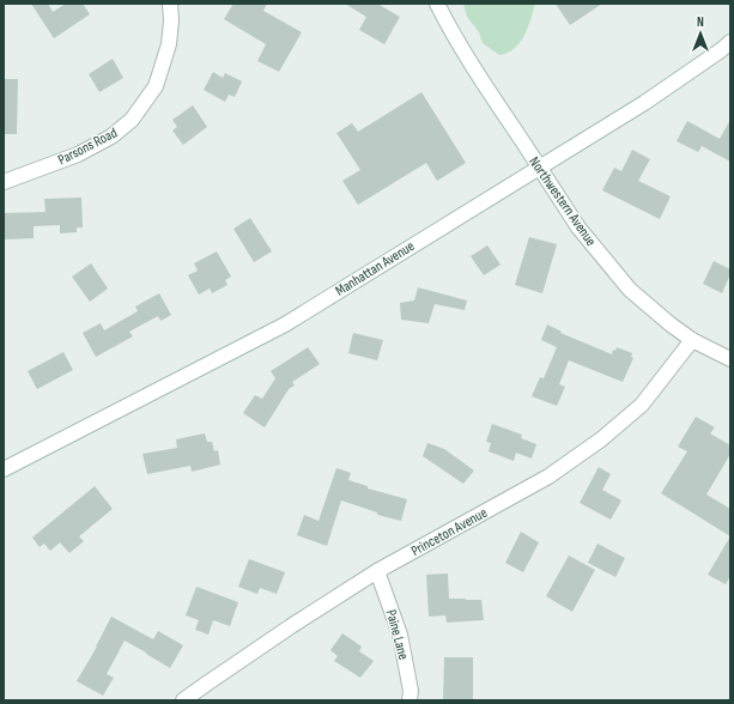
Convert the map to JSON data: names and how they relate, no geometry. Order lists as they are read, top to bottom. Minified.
{"streets":{"street":["Parsons Road","Northwestern Avenue","Manhattan Avenue","Princeton Avenue","Paine Lane"]},"crossings":[["Northwestern Avenue","Manhattan Avenue"],["Northwestern Avenue","Princeton Avenue"],["Princeton Avenue","Paine Lane"]],"north":"top"}
